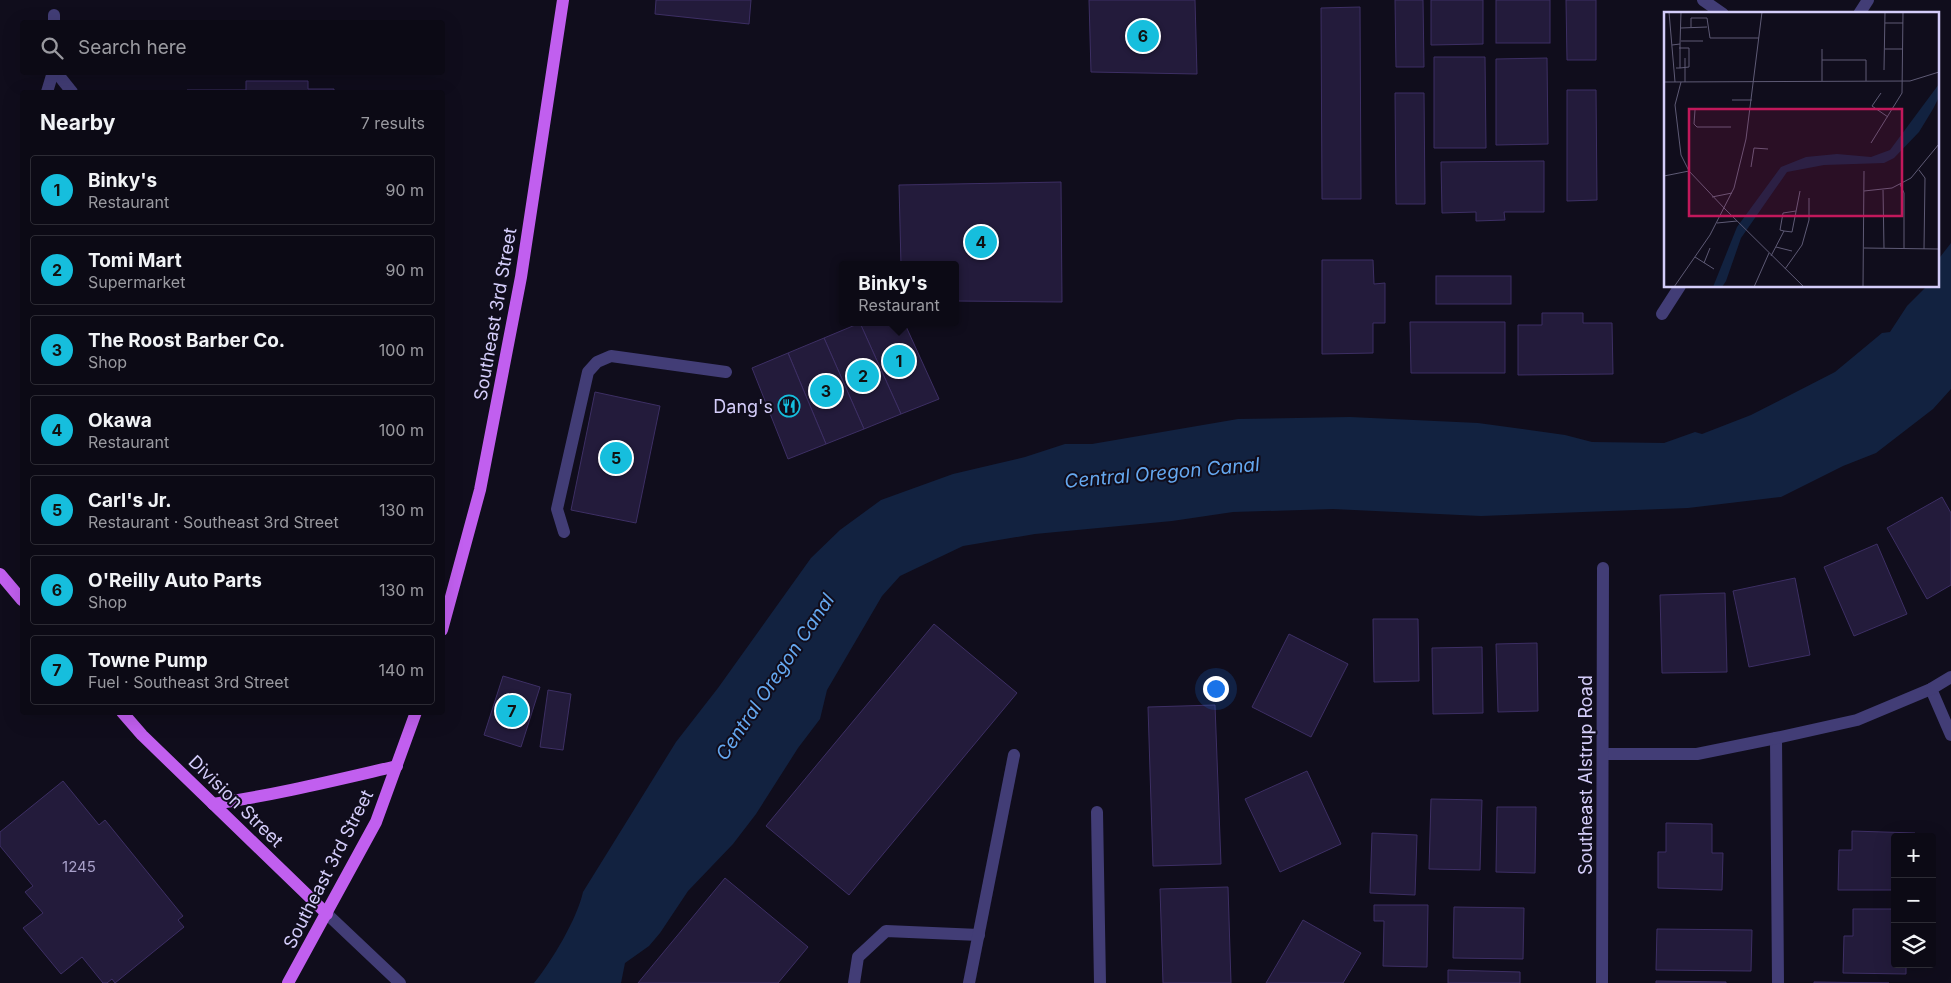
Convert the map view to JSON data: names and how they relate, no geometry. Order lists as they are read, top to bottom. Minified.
{"streets":{"main road":["Southeast 3rd Street","Division Street"],"street":["Southeast Alstrup Road"]},"crossings":[["Southeast 3rd Street","Division Street"]],"water":["Central Oregon Canal"],"places":{"restaurant":["Dang's"]},"house_numbers":["1245"],"page":{"pins":["6","4","1","2","3","5","7"],"search":"Search here","heading":["Nearby","7 results"],"list":[{"mark":"1","name":"Binky's","note":"Restaurant","value":"90 m"},{"mark":"2","name":"Tomi Mart","note":"Supermarket","value":"90 m"},{"mark":"3","name":"The Roost Barber Co.","note":"Shop","value":"100 m"},{"mark":"4","name":"Okawa","note":"Restaurant","value":"100 m"},{"mark":"5","name":"Carl's Jr.","note":"Restaurant · Southeast 3rd Street","value":"130 m"},{"mark":"6","name":"O'Reilly Auto Parts","note":"Shop","value":"130 m"},{"mark":"7","name":"Towne Pump","note":"Fuel · Southeast 3rd Street","value":"140 m"}],"popup":["Binky's","Restaurant"],"map_buttons":["+","−"]}}
